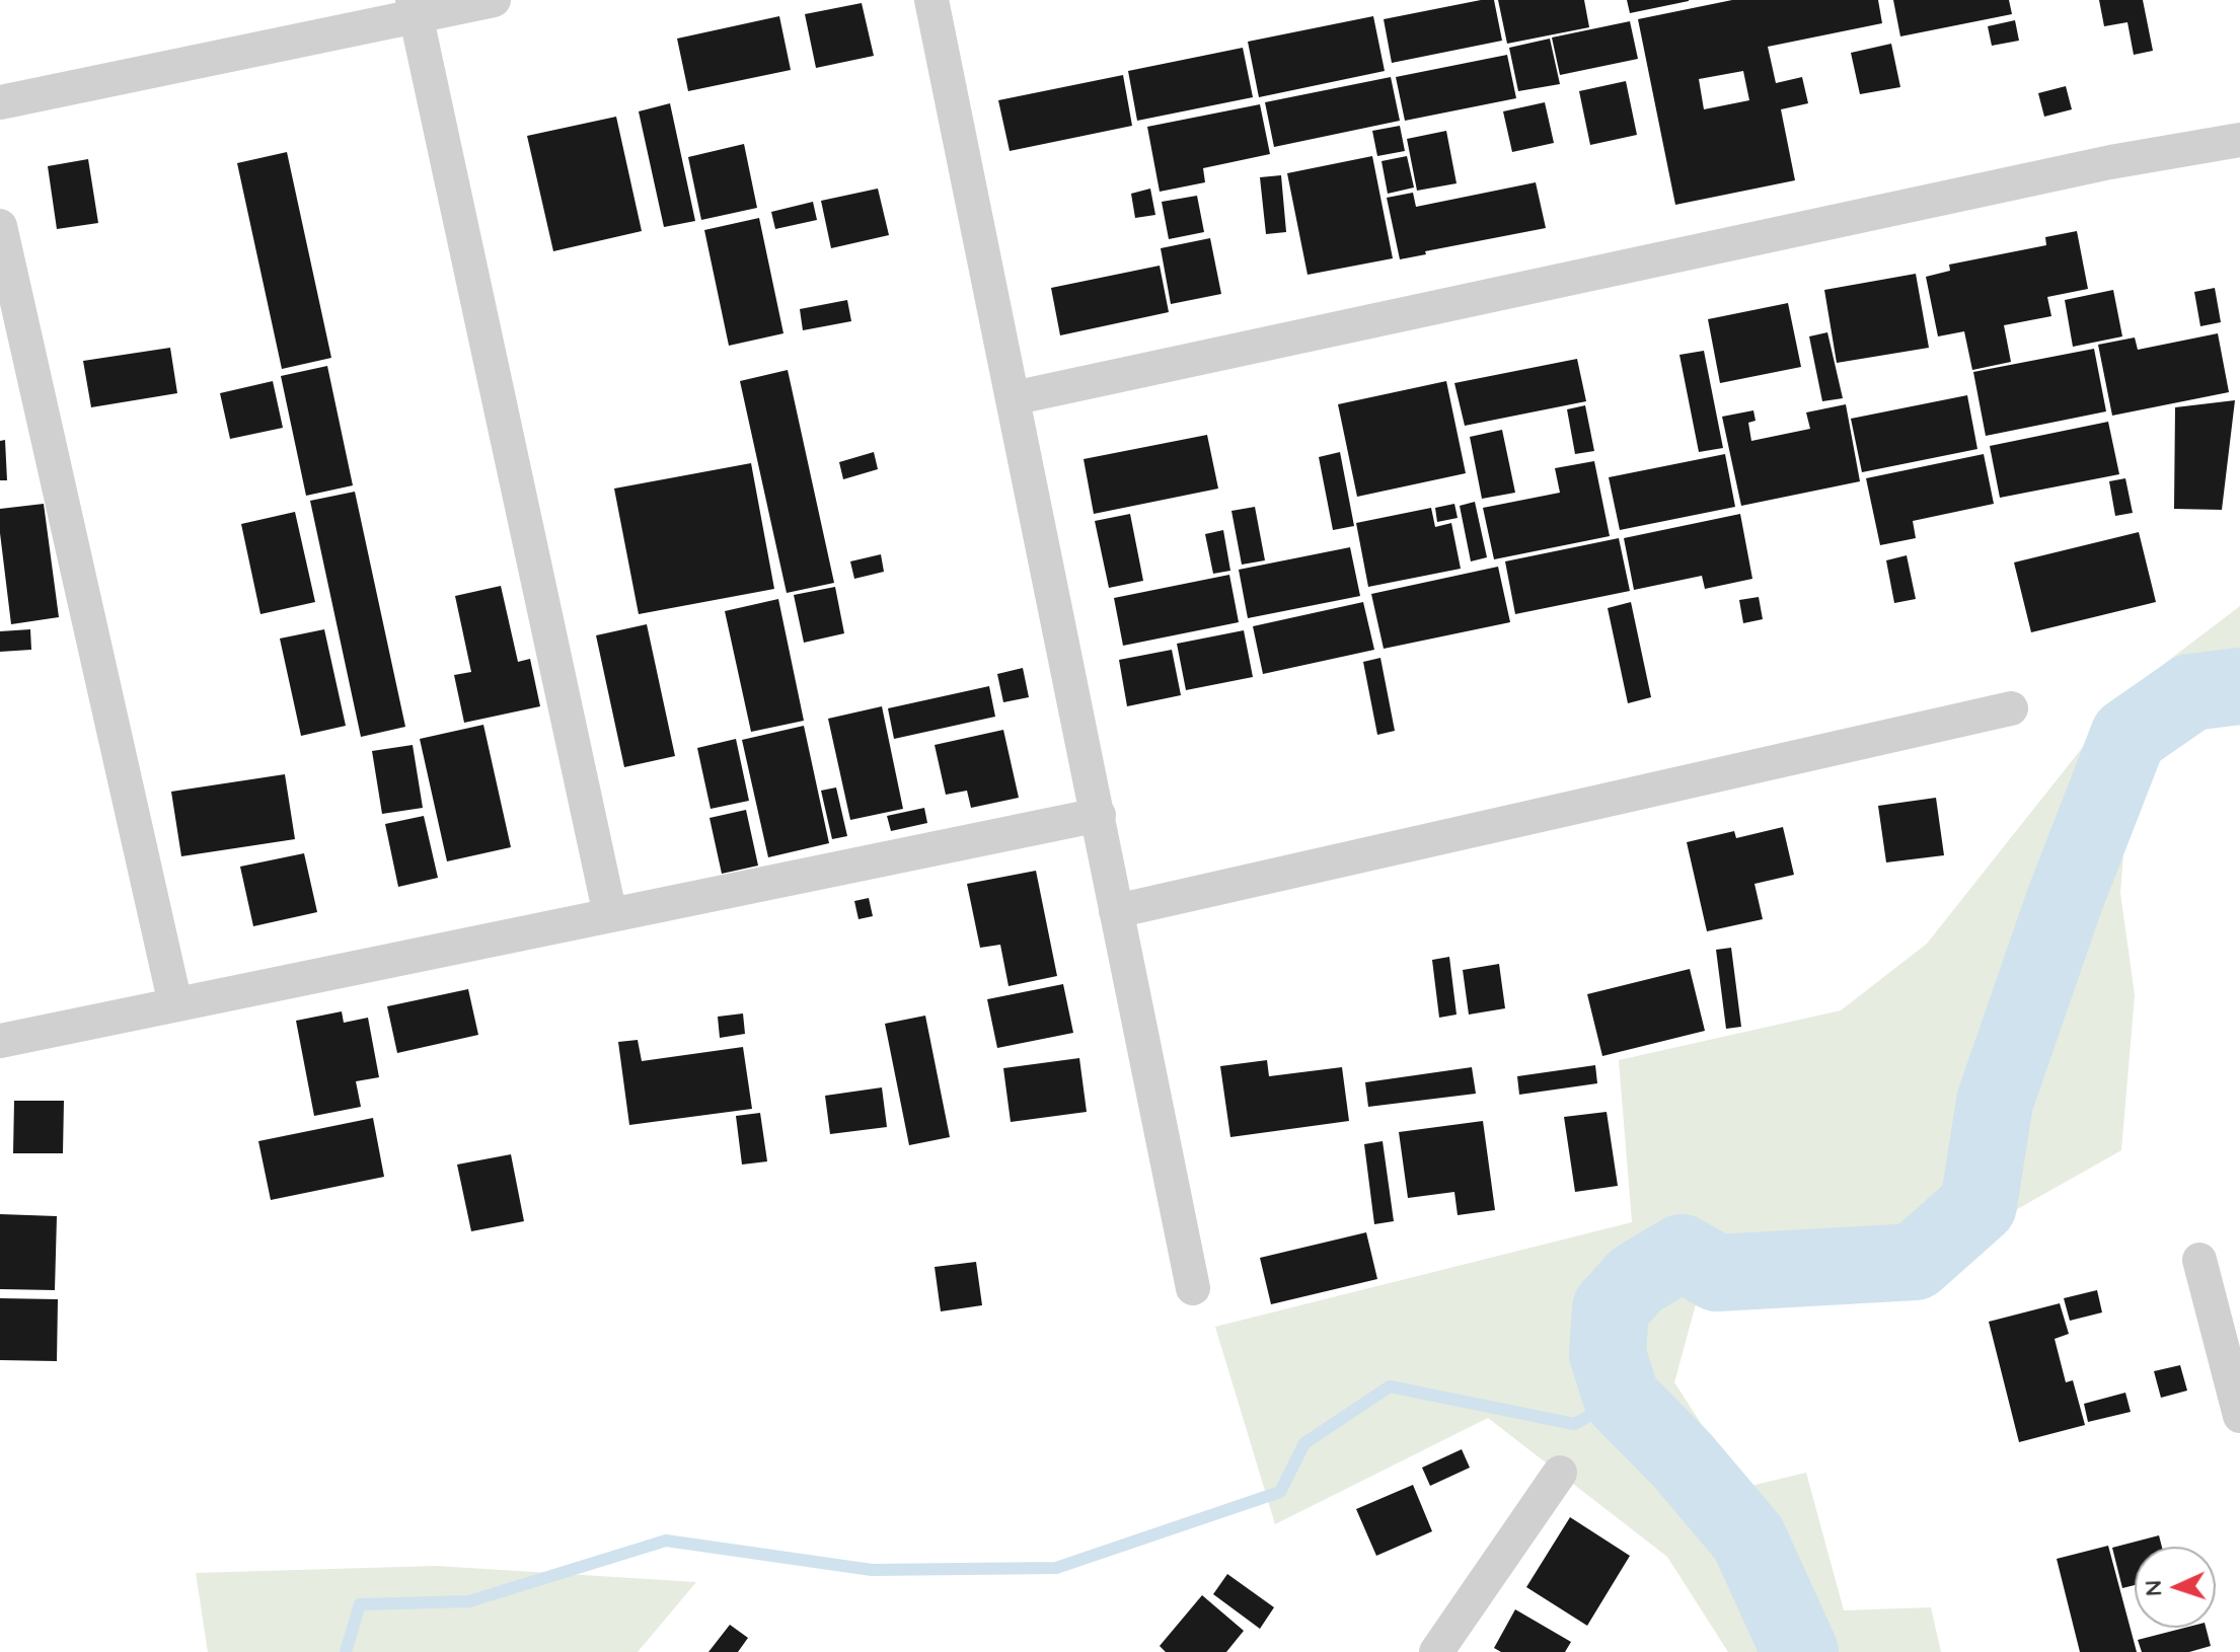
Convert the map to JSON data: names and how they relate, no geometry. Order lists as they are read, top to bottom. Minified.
{"north":"left"}
